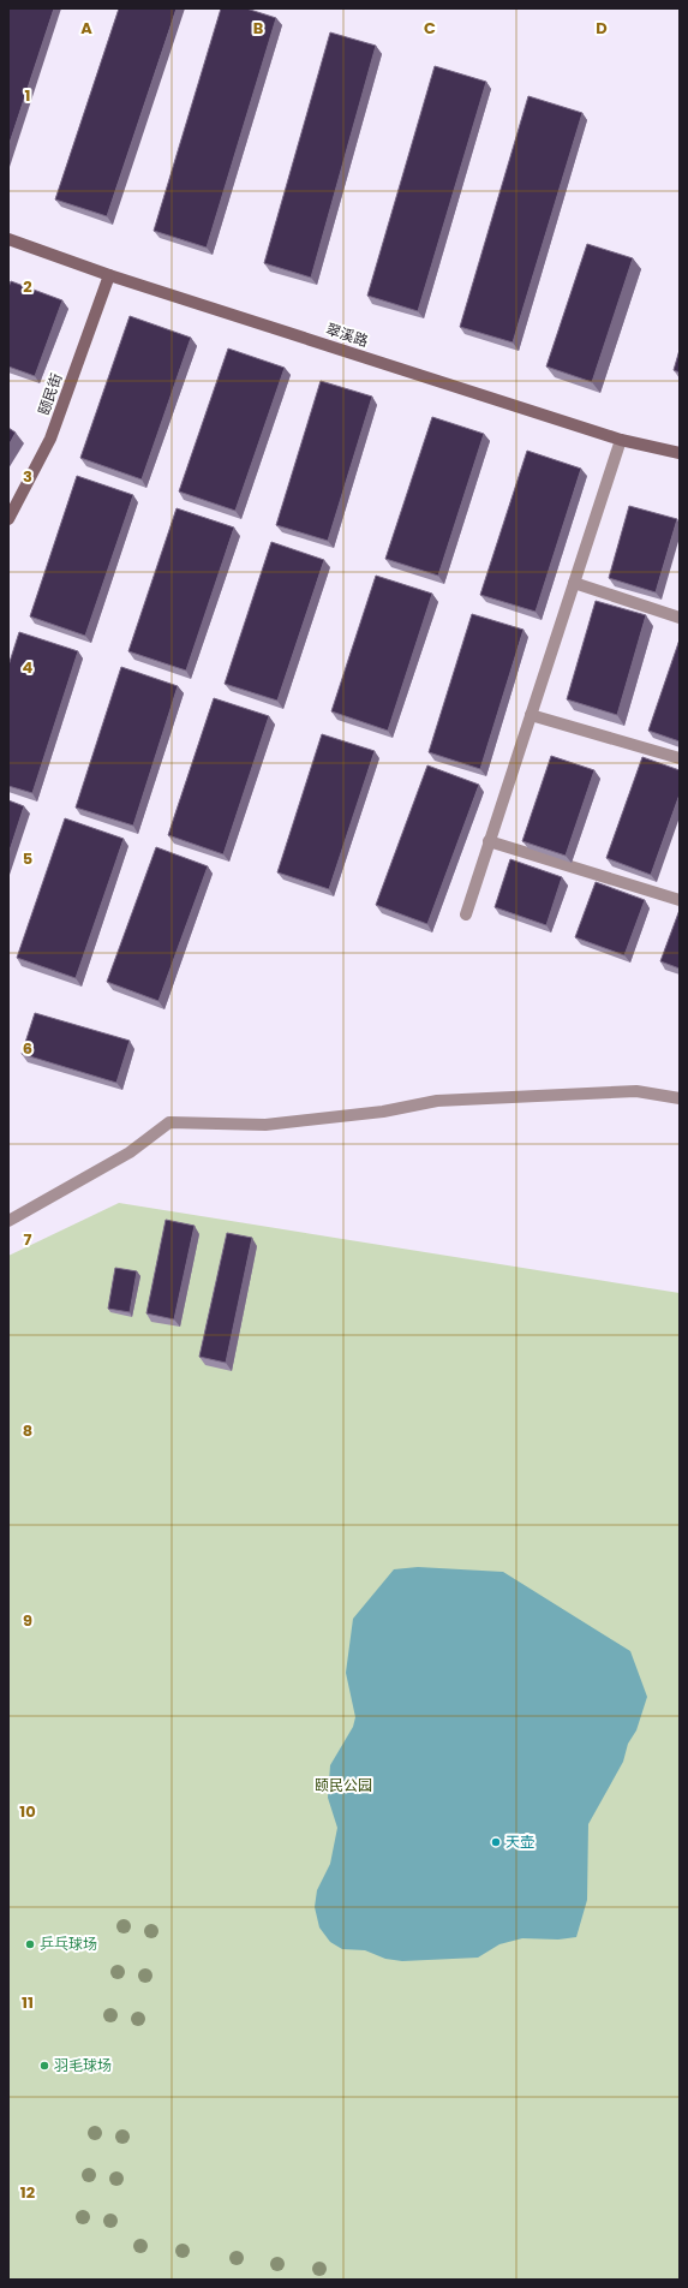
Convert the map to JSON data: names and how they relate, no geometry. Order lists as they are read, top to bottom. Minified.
{"streets":{"street":["翠溪路","颐民街"]},"crossings":[["翠溪路","颐民街"]],"parks":["颐民公园"],"places":["天壶","乒乓球场","羽毛球场"],"grid":{"columns":["A","B","C","D"],"rows":["1","2","3","4","5","6","7","8","9","10","11","12"]}}
